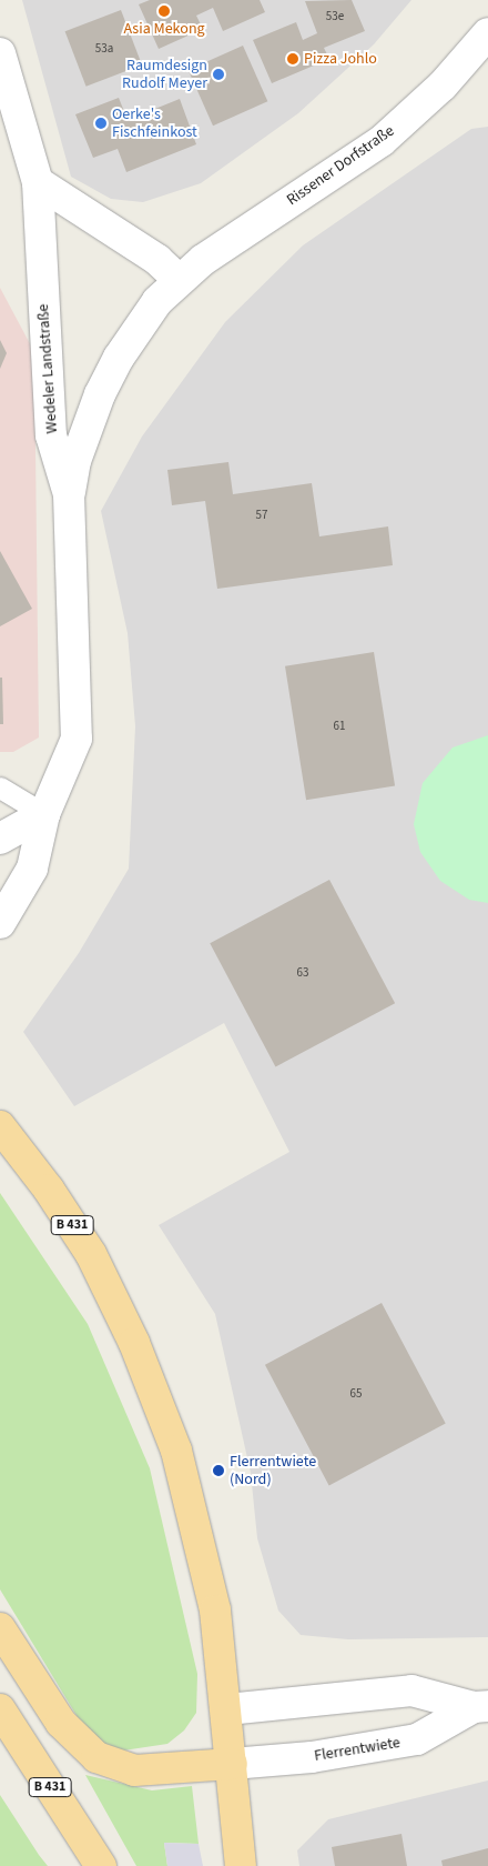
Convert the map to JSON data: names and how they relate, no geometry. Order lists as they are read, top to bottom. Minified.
{"streets":{"main road":["B 431"],"street":["Rissener Dorfstraße","Wedeler Landstraße","Flerrentwiete"]},"crossings":[["Rissener Dorfstraße","Wedeler Landstraße"],["B 431","Flerrentwiete"]],"places":["Asia Mekong","Pizza Johlo","Raumdesign Rudolf Meyer","Oerke's Fischfeinkost","Flerrentwiete (Nord)"],"house_numbers":["53e","53a","57","61","63","65"]}
